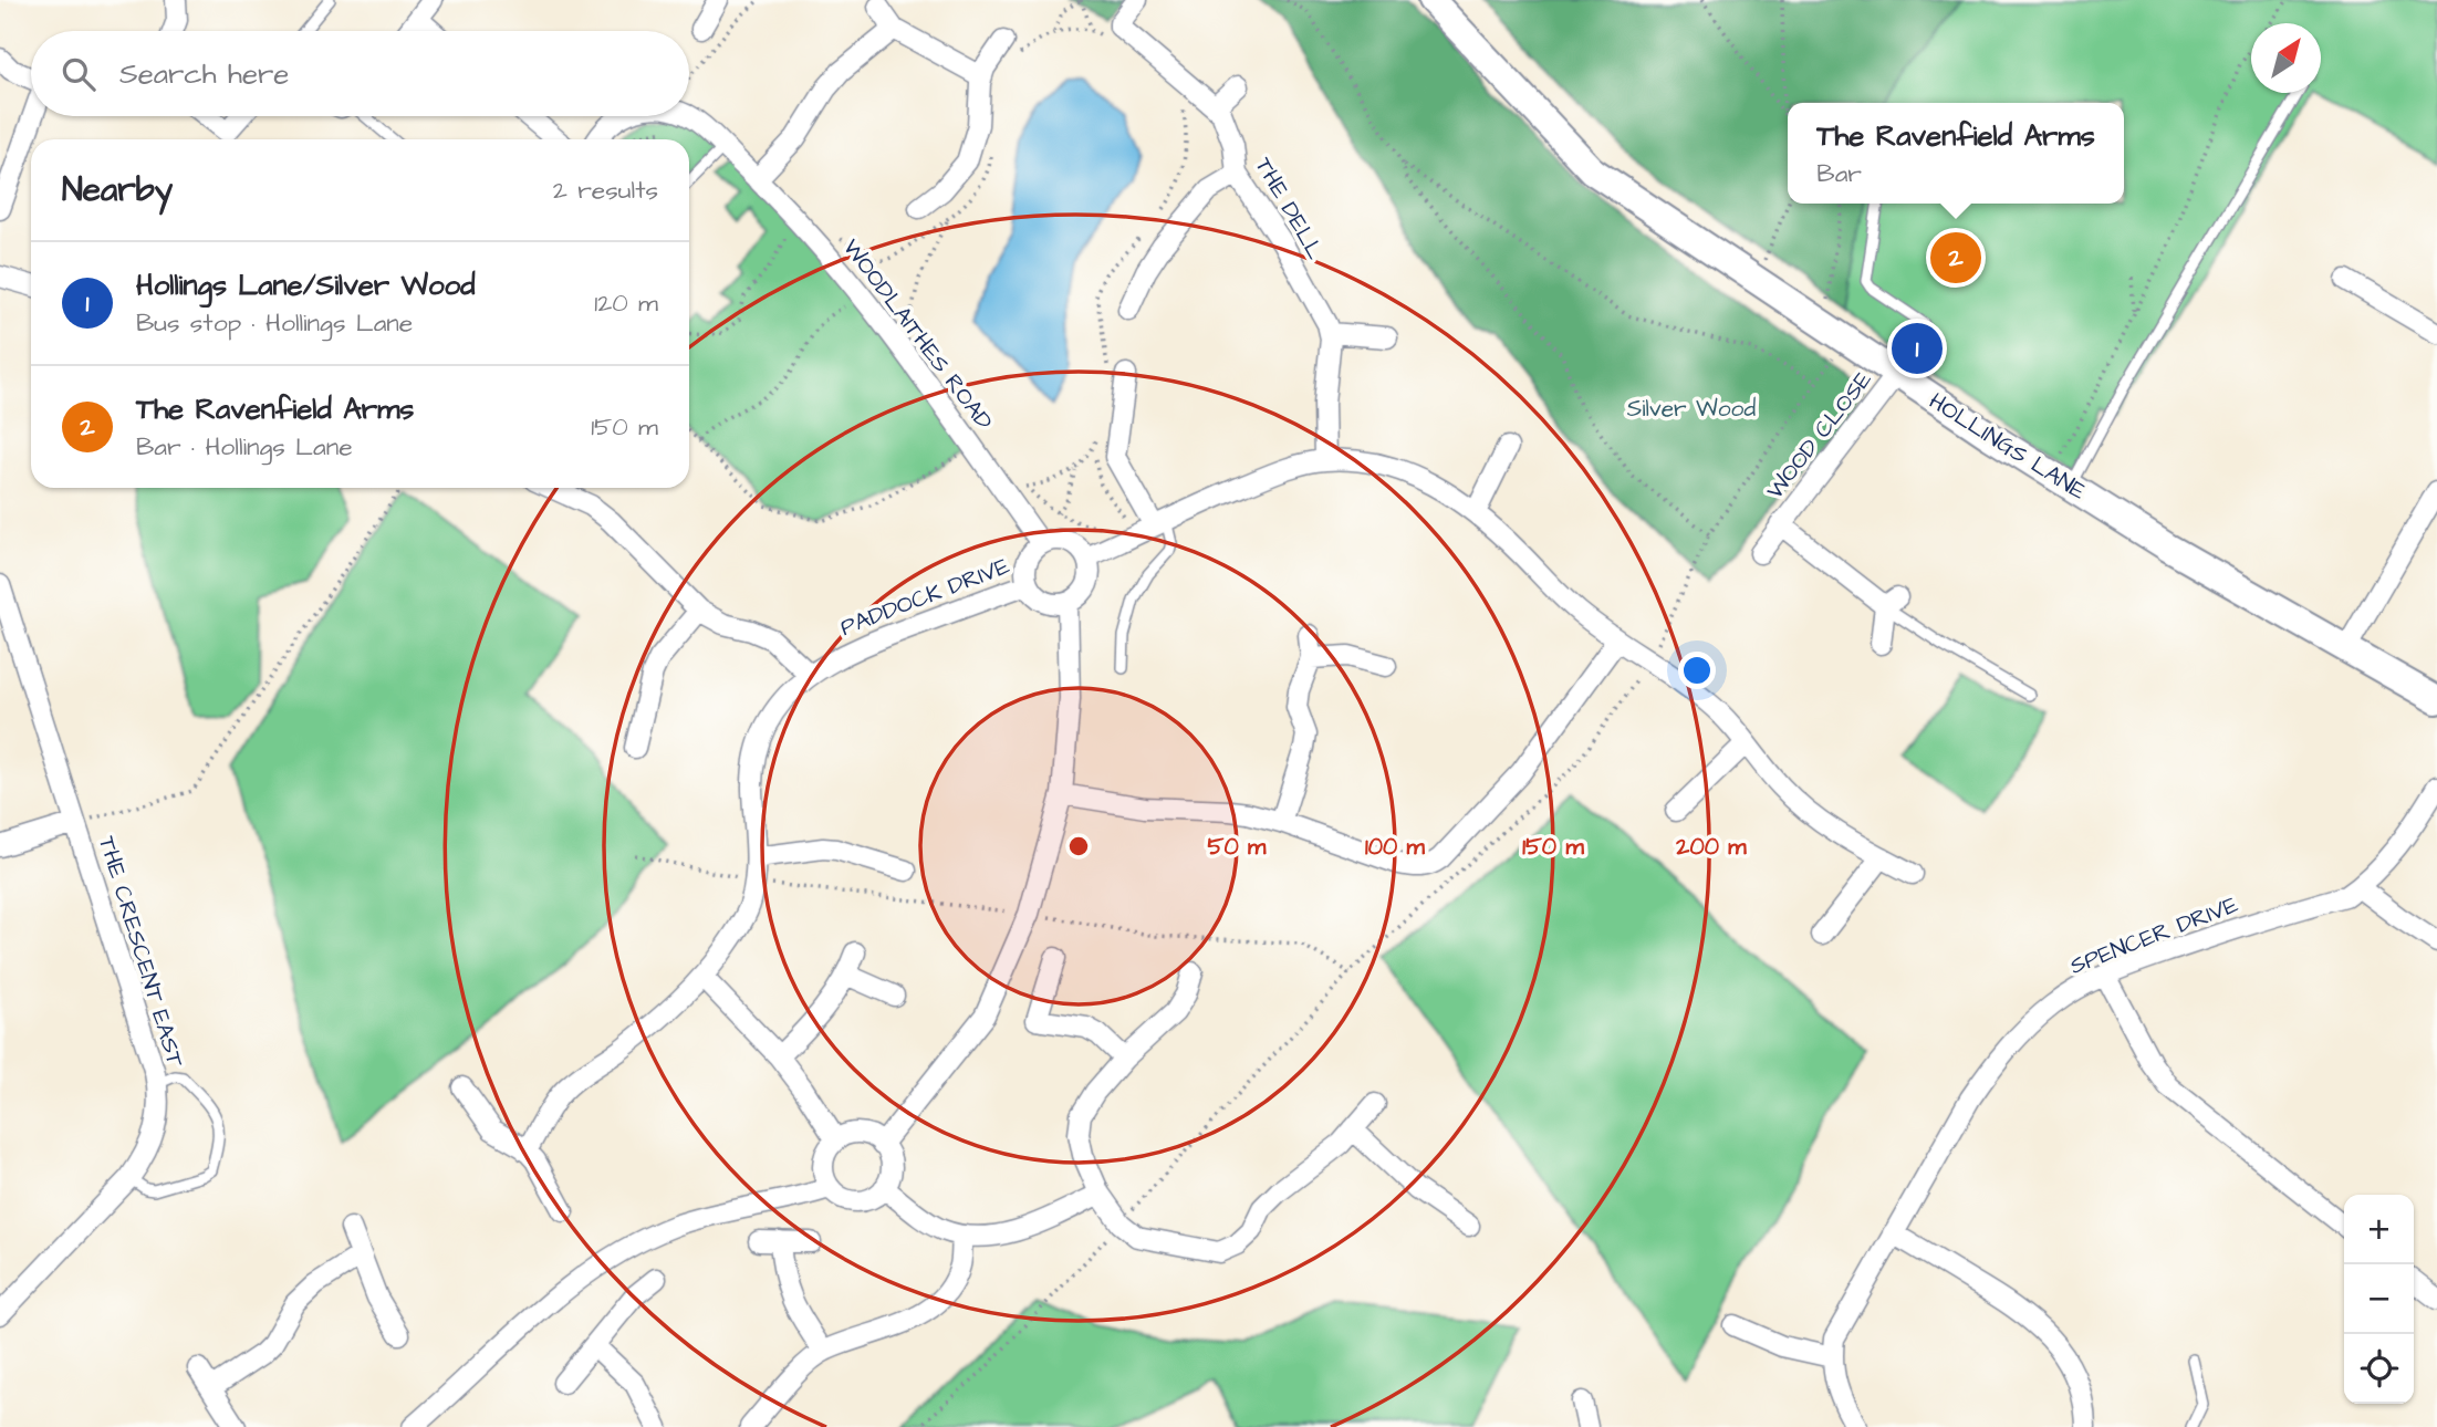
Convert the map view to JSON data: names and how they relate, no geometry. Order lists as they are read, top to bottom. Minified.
{"streets":{"street":["THE DELL","WOODLAITHES ROAD","WOOD CLOSE","HOLLINGS LANE","PADDOCK DRIVE","SPENCER DRIVE","THE CRESCENT EAST"]},"crossings":[["WOODLAITHES ROAD","PADDOCK DRIVE"],["WOOD CLOSE","HOLLINGS LANE"]],"parks":["Silver Wood"],"north":"top right","page":{"search":"Search here","popup":["The Ravenfield Arms","Bar"],"heading":["Nearby","2 results"],"pins":["2","1"],"list":[{"mark":"1","name":"Hollings Lane/Silver Wood","note":"Bus stop · Hollings Lane","value":"120 m"},{"mark":"2","name":"The Ravenfield Arms","note":"Bar · Hollings Lane","value":"150 m"}],"map_buttons":["+","−"]},"rings":["50 m","100 m","150 m","200 m"]}
